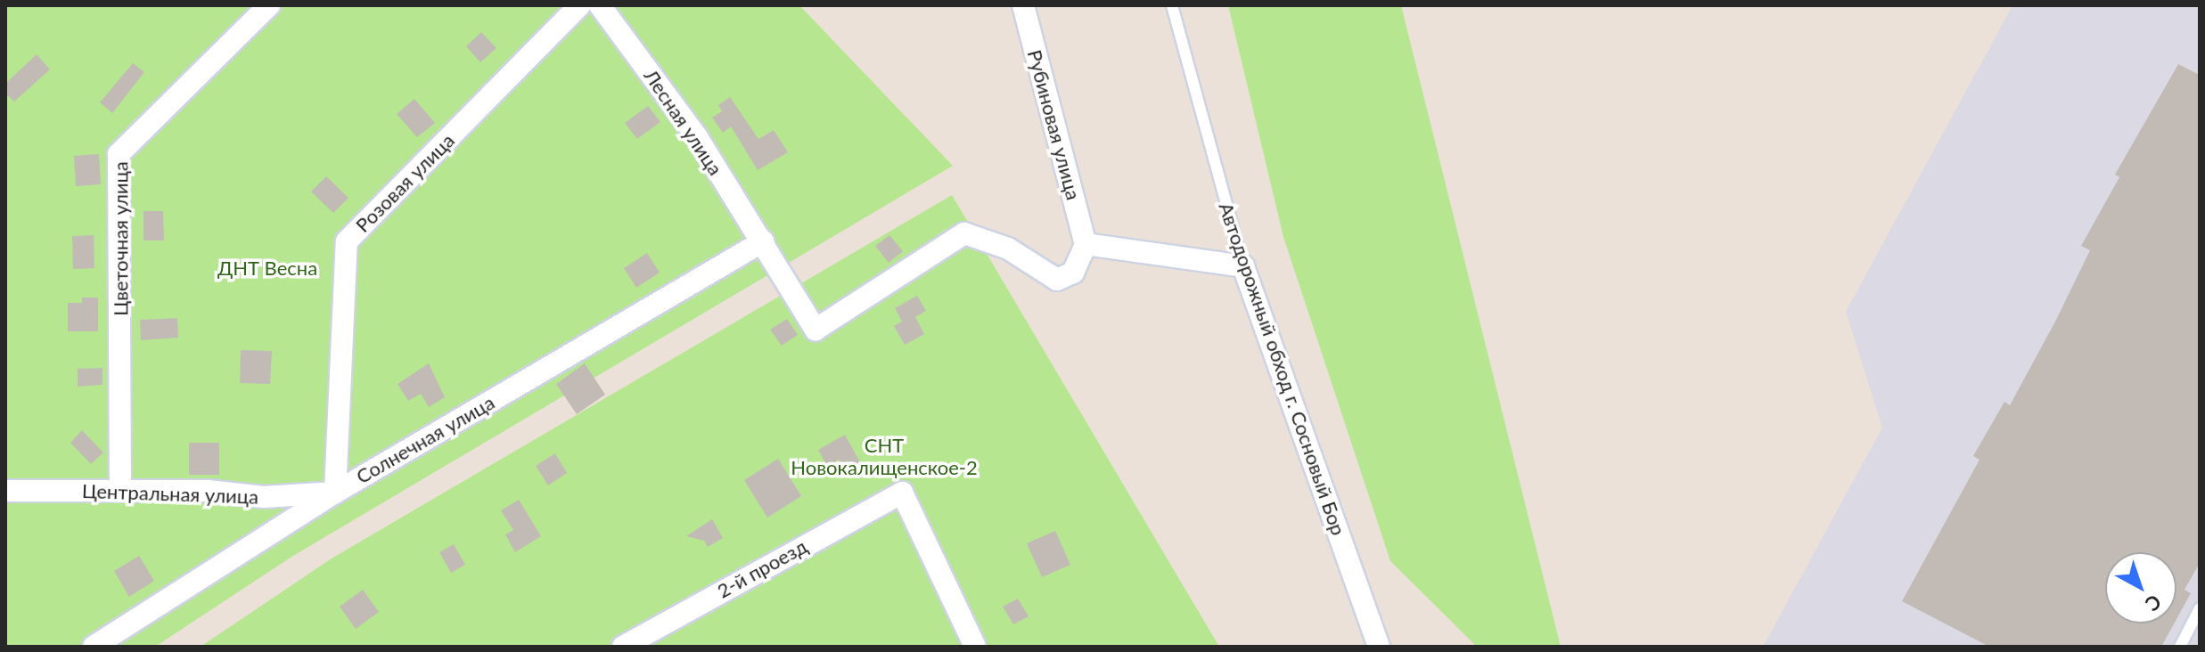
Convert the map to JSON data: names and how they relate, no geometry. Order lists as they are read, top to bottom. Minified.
{"streets":{"street":["Лесная улица","Рубиновая улица","Розовая улица","Цветочная улица","Автодорожный обход г. Сосновый Бор","Солнечная улица","Центральная улица","2-й проезд"]},"crossings":[["Лесная улица","Рубиновая улица"],["Лесная улица","Солнечная улица"],["Розовая улица","Солнечная улица"],["Розовая улица","Центральная улица"],["Цветочная улица","Центральная улица"],["Солнечная улица","Центральная улица"]],"parks":["ДНТ Весна","СНТ Новокалищенское-2"],"north":"bottom right"}
